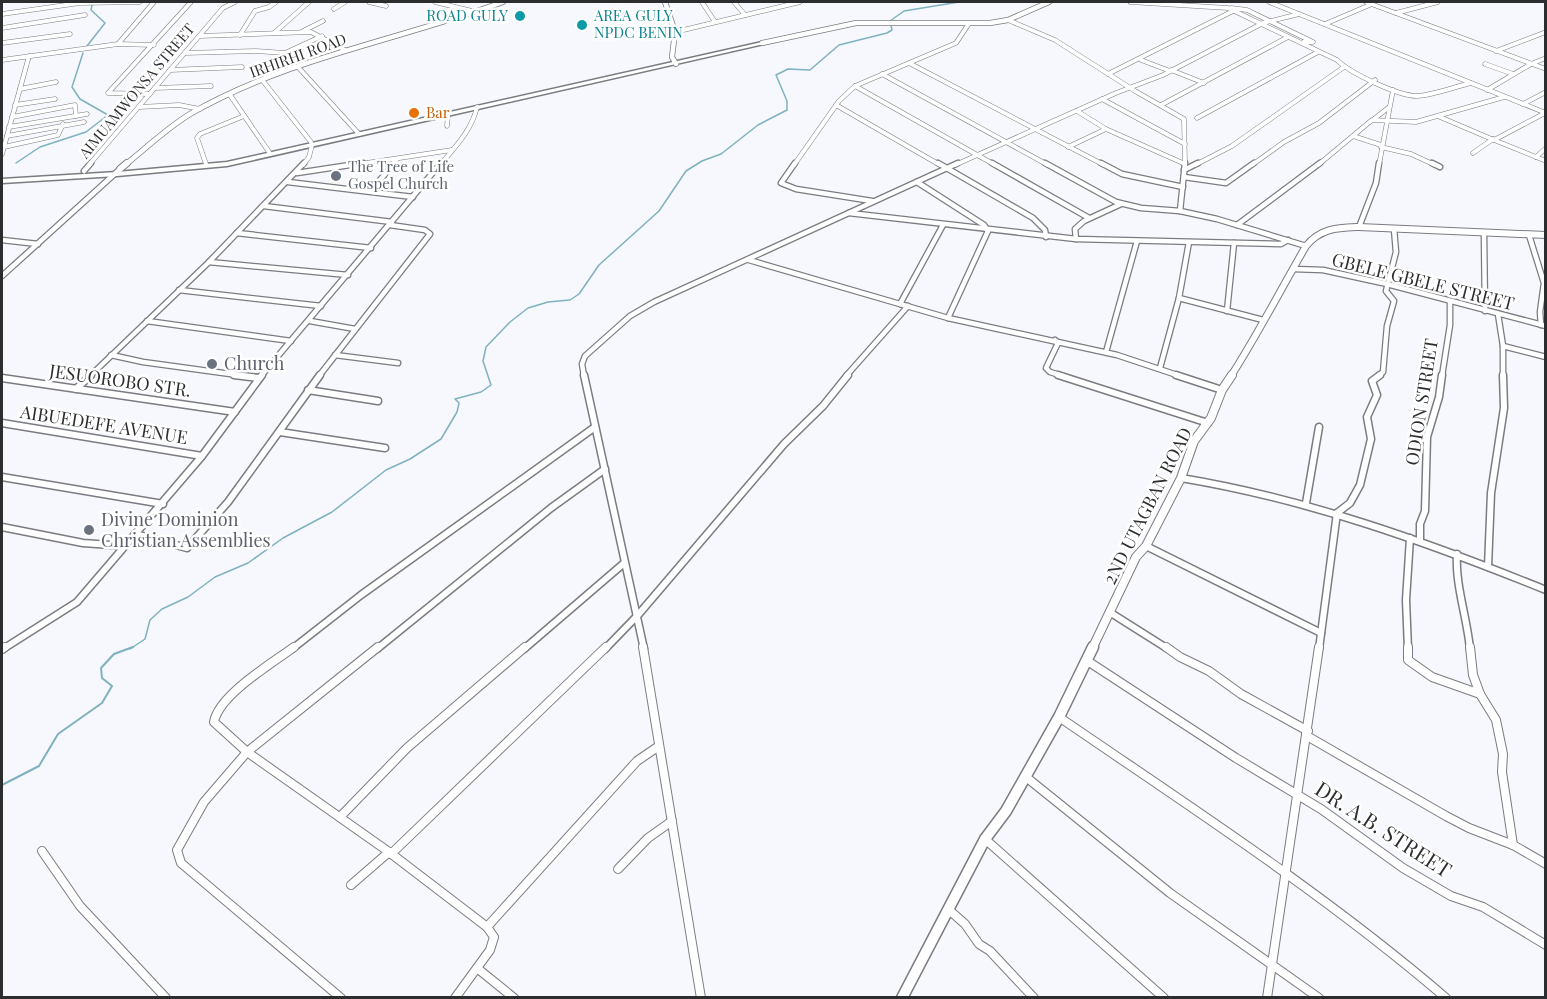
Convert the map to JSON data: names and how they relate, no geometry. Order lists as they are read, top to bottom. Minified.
{"streets":{"street":["IRHIRHI ROAD","AIMUAMWONSA STREET","GBELE GBELE STREET","JESUOROBO STR.","ODION STREET","AIBUEDEFE AVENUE","2ND UTAGBAN ROAD","DR. A.B. STREET"]},"crossings":[["GBELE GBELE STREET","ODION STREET"],["GBELE GBELE STREET","2ND UTAGBAN ROAD"],["2ND UTAGBAN ROAD","DR. A.B. STREET"]],"places":["ROAD GULY","AREA GULY NPDC BENIN","Bar","The Tree of Life Gospel Church","Church","Divine Dominion Christian Assemblies"]}
